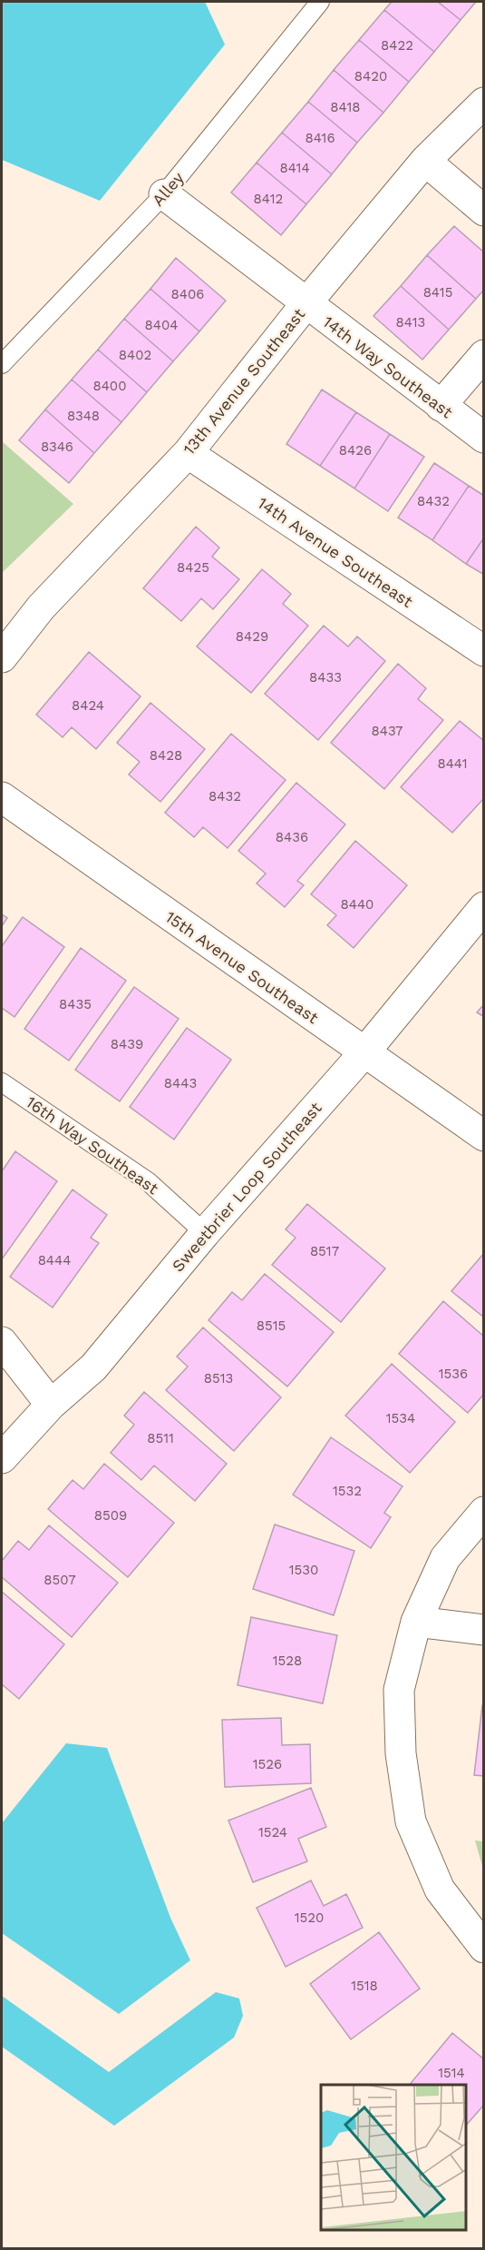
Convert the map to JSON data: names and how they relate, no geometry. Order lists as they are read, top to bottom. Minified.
{"streets":{"street":["14th Way Southeast","13th Avenue Southeast","14th Avenue Southeast","15th Avenue Southeast","Sweetbrier Loop Southeast"],"lane":["Alley","16th Way Southeast"]},"crossings":[["Alley","14th Way Southeast"],["14th Way Southeast","13th Avenue Southeast"],["13th Avenue Southeast","14th Avenue Southeast"],["15th Avenue Southeast","Sweetbrier Loop Southeast"],["16th Way Southeast","Sweetbrier Loop Southeast"]],"house_numbers":["8422","8420","8418","8416","8414","8412","8415","8406","8413","8404","8402","8400","8348","8346","8426","8432","8425","8429","8433","8424","8437","8428","8441","8432","8436","8440","8435","8439","8443","8517","8444","8515","1536","8513","1534","8511","1532","8509","1530","8507","1528","1526","1524","1520","1518","1514"]}
